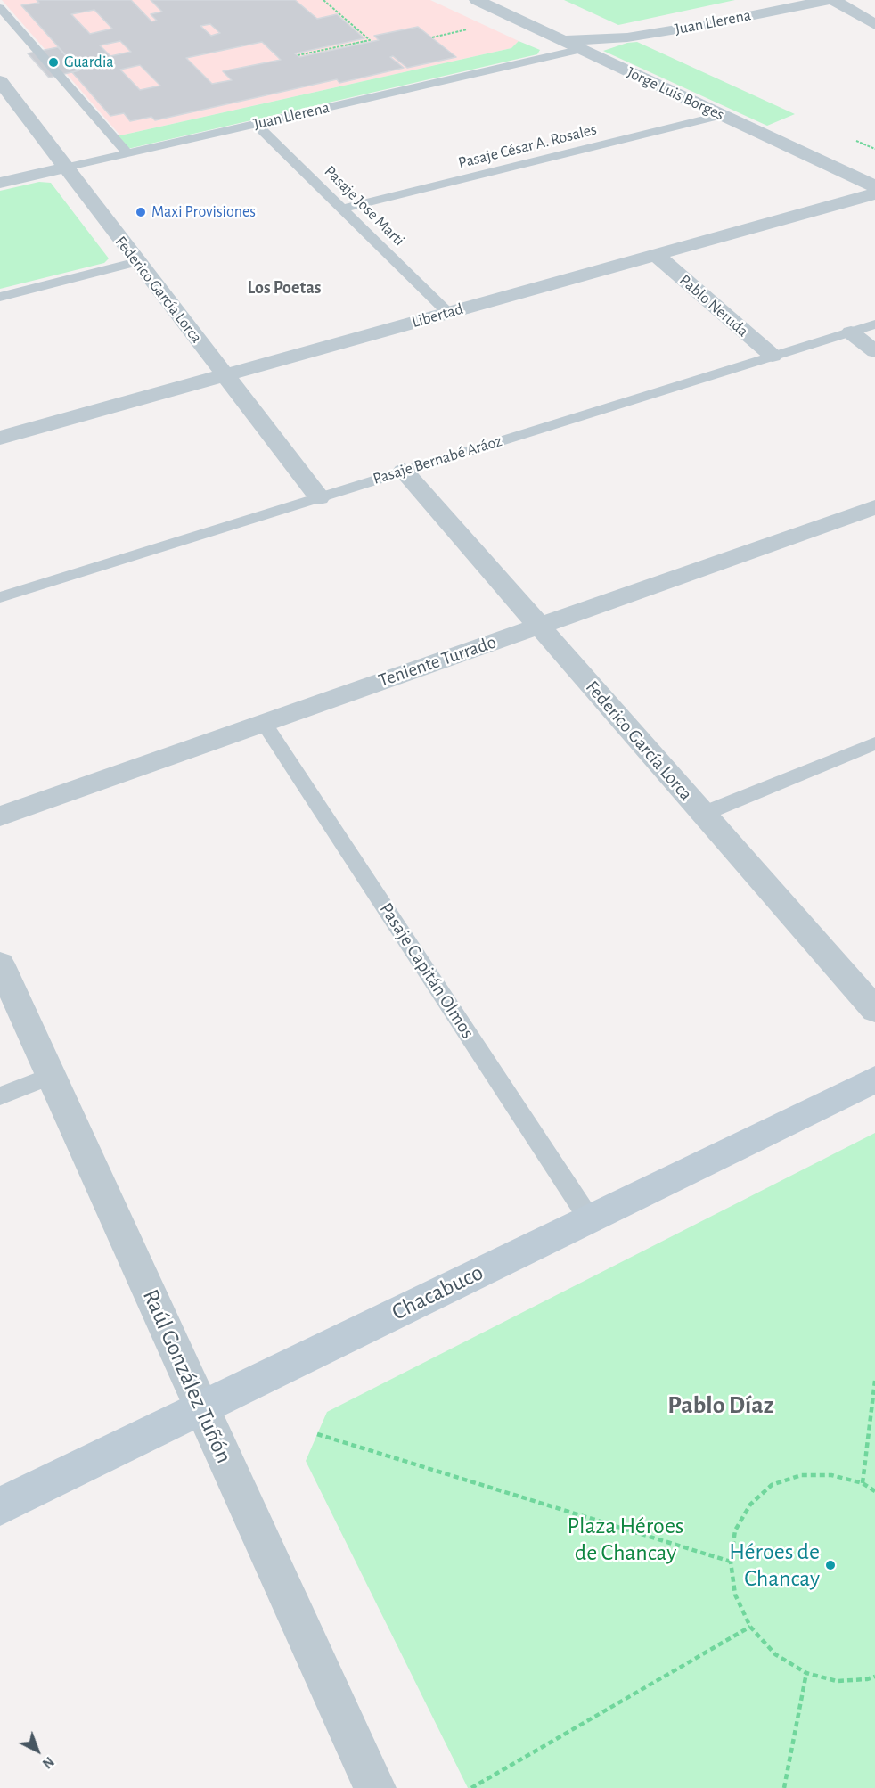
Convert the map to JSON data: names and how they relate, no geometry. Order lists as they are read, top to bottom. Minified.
{"streets":{"main road":["Chacabuco"],"street":["Juan Llerena","Jorge Luis Borges","Federico García Lorca","Pablo Neruda","Libertad","Teniente Turrado","Raúl González Tuñón"],"lane":["Pasaje César A. Rosales","Pasaje Jose Marti","Pasaje Bernabé Aráoz","Pasaje Capitán Olmos"]},"crossings":[["Juan Llerena","Jorge Luis Borges"],["Juan Llerena","Pasaje Jose Marti"],["Juan Llerena","Federico García Lorca"],["Jorge Luis Borges","Pasaje César A. Rosales"],["Pasaje César A. Rosales","Pasaje Jose Marti"],["Pasaje Jose Marti","Libertad"],["Federico García Lorca","Libertad"],["Federico García Lorca","Pasaje Bernabé Aráoz"],["Federico García Lorca","Teniente Turrado"],["Pablo Neruda","Libertad"],["Pablo Neruda","Pasaje Bernabé Aráoz"],["Teniente Turrado","Pasaje Capitán Olmos"],["Pasaje Capitán Olmos","Chacabuco"],["Chacabuco","Raúl González Tuñón"]],"districts":["Los Poetas","Pablo Díaz"],"parks":["Plaza Héroes de Chancay"],"places":["Guardia","Maxi Provisiones","Héroes de Chancay"],"north":"bottom right"}
